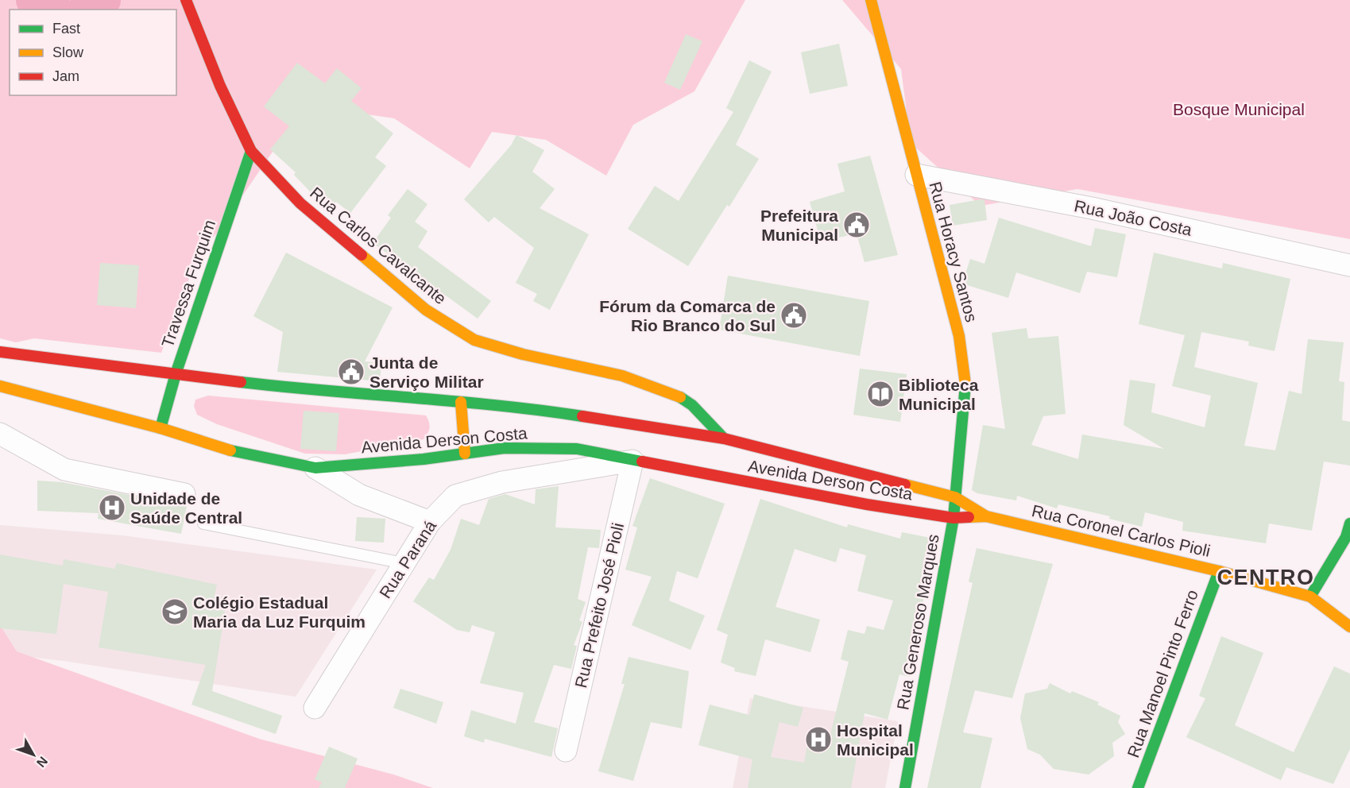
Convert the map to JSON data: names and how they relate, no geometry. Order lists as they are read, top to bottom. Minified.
{"streets":{"main road":["Rua Carlos Cavalcante","Rua Horacy Santos","Travessa Furquim","Avenida Derson Costa","Rua Coronel Carlos Pioli","Rua Generoso Marques","Rua Manoel Pinto Ferro"],"street":["Rua João Costa","Rua Paraná","Rua Prefeito José Pioli"]},"crossings":[["Rua João Costa","Rua Horacy Santos"],["Rua Carlos Cavalcante","Travessa Furquim"],["Rua Carlos Cavalcante","Avenida Derson Costa"],["Rua Horacy Santos","Avenida Derson Costa"],["Rua Horacy Santos","Rua Coronel Carlos Pioli"],["Rua Horacy Santos","Rua Generoso Marques"],["Travessa Furquim","Avenida Derson Costa"],["Avenida Derson Costa","Rua Coronel Carlos Pioli"],["Avenida Derson Costa","Rua Paraná"],["Avenida Derson Costa","Rua Prefeito José Pioli"],["Avenida Derson Costa","Rua Generoso Marques"],["Rua Coronel Carlos Pioli","Rua Generoso Marques"],["Rua Coronel Carlos Pioli","Rua Manoel Pinto Ferro"],["Rua Paraná","Rua Prefeito José Pioli"]],"districts":["CENTRO"],"parks":["Bosque Municipal"],"places":{"public building":["Prefeitura Municipal","Fórum da Comarca de Rio Branco do Sul","Junta de Serviço Militar"],"library":["Biblioteca Municipal"],"hospital":["Unidade de Saúde Central","Hospital Municipal"],"school or university":["Colégio Estadual Maria da Luz Furquim"]},"legend":["Fast","Slow","Jam"],"north":"bottom right"}
